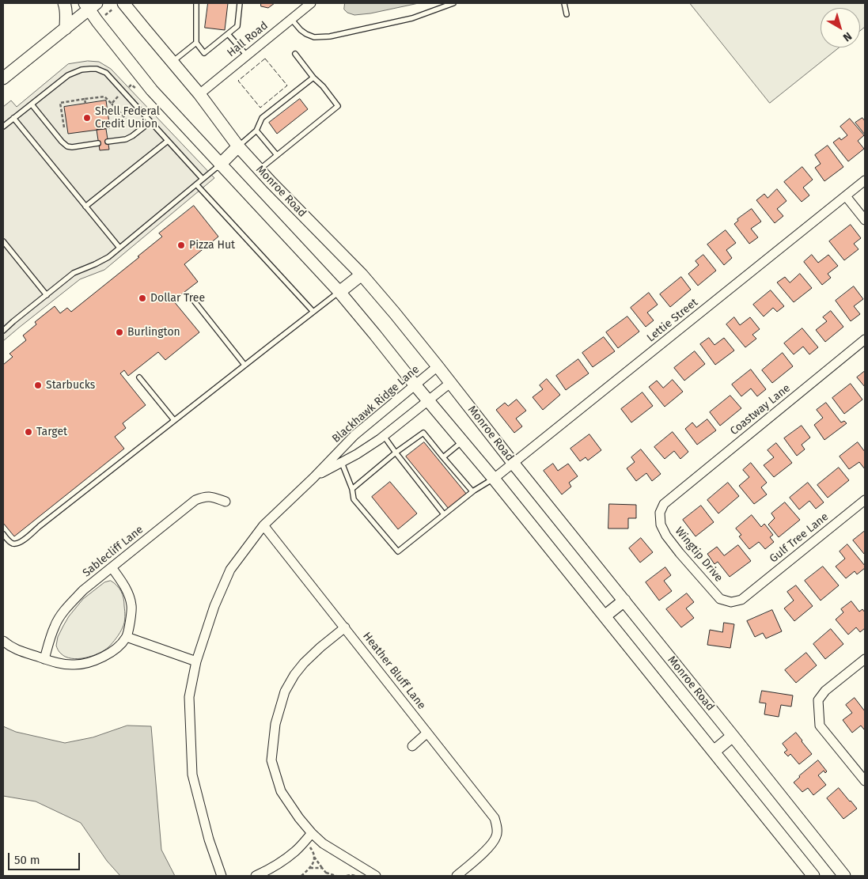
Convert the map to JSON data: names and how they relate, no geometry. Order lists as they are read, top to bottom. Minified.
{"streets":{"main road":["Monroe Road"],"street":["Hall Road","Lettie Street","Blackhawk Ridge Lane","Coastway Lane","Gulf Tree Lane","Sablecliff Lane","Wingtip Drive","Heather Bluff Lane"]},"crossings":[["Hall Road","Monroe Road"],["Monroe Road","Lettie Street"],["Monroe Road","Blackhawk Ridge Lane"],["Blackhawk Ridge Lane","Heather Bluff Lane"],["Coastway Lane","Wingtip Drive"],["Gulf Tree Lane","Wingtip Drive"]],"places":["Shell Federal Credit Union","Pizza Hut","Dollar Tree","Burlington","Starbucks","Target"],"scale_bar":"50 m","north":"bottom right"}
